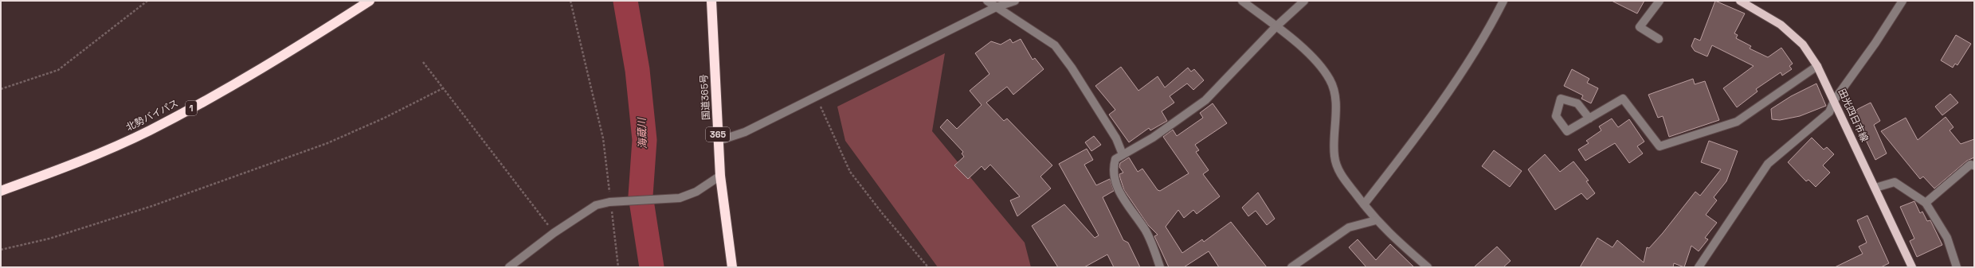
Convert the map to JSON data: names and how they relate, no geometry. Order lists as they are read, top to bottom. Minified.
{"streets":{"highway":["国道365号","1","北勢バイパス","365"],"main road":["田光四日市線"]},"water":["海蔵川"]}
